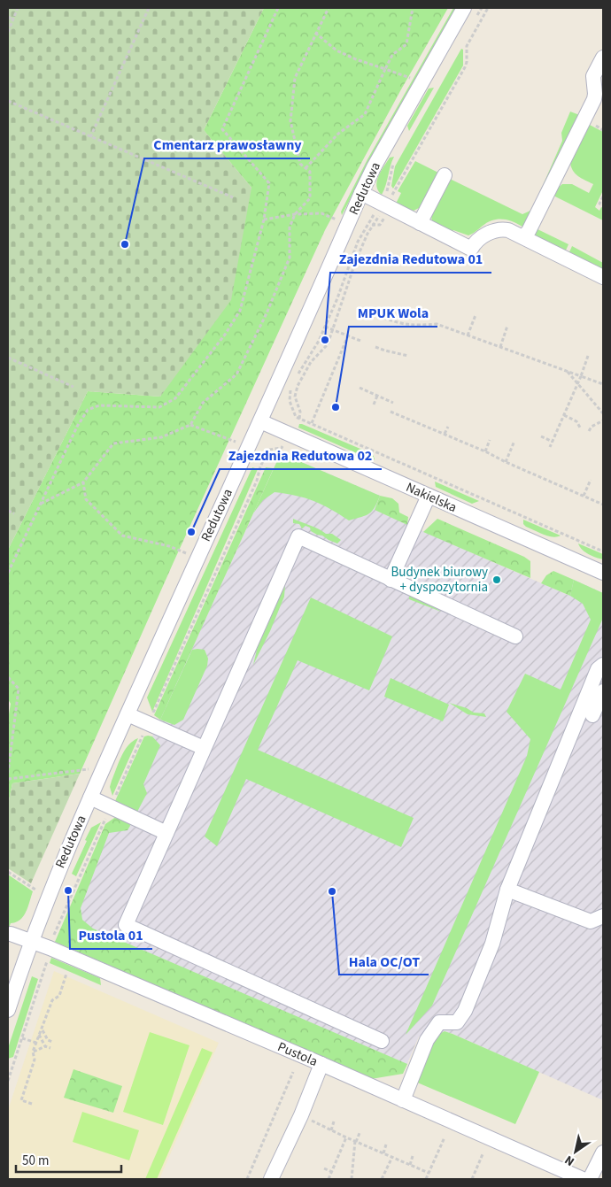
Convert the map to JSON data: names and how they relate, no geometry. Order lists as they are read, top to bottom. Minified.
{"streets":{"street":["Redutowa","Nakielska","Pustola"]},"crossings":[["Redutowa","Nakielska"],["Redutowa","Pustola"]],"places":["Cmentarz prawosławny","Zajezdnia Redutowa 01","MPUK Wola","Zajezdnia Redutowa 02","Budynek biurowy + dyspozytornia","Pustola 01","Hala OC/OT"],"scale_bar":"50 m","north":"bottom left"}
